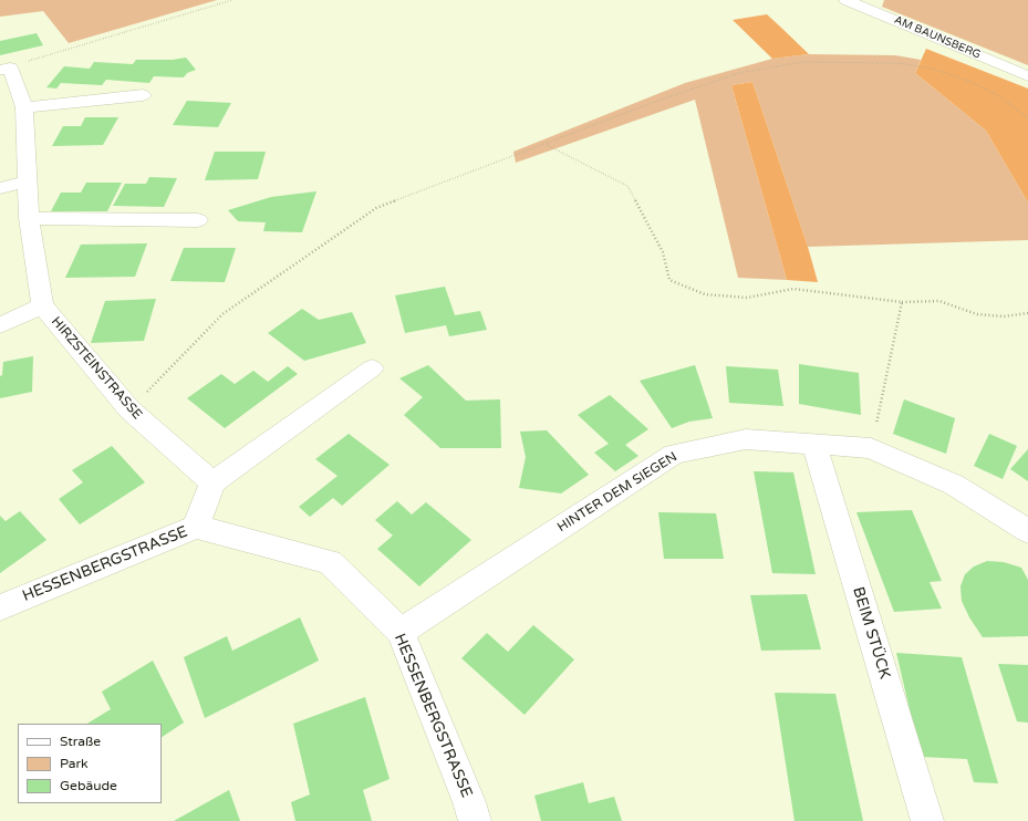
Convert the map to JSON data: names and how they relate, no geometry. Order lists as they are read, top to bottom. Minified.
{"streets":{"street":["AM BAUNSBERG","HIRZSTEINSTRASSE","HINTER DEM SIEGEN","HESSENBERGSTRASSE","BEIM STÜCK"]},"crossings":[["HINTER DEM SIEGEN","HESSENBERGSTRASSE"],["HINTER DEM SIEGEN","BEIM STÜCK"]],"legend":["Straße","Park","Gebäude"]}
